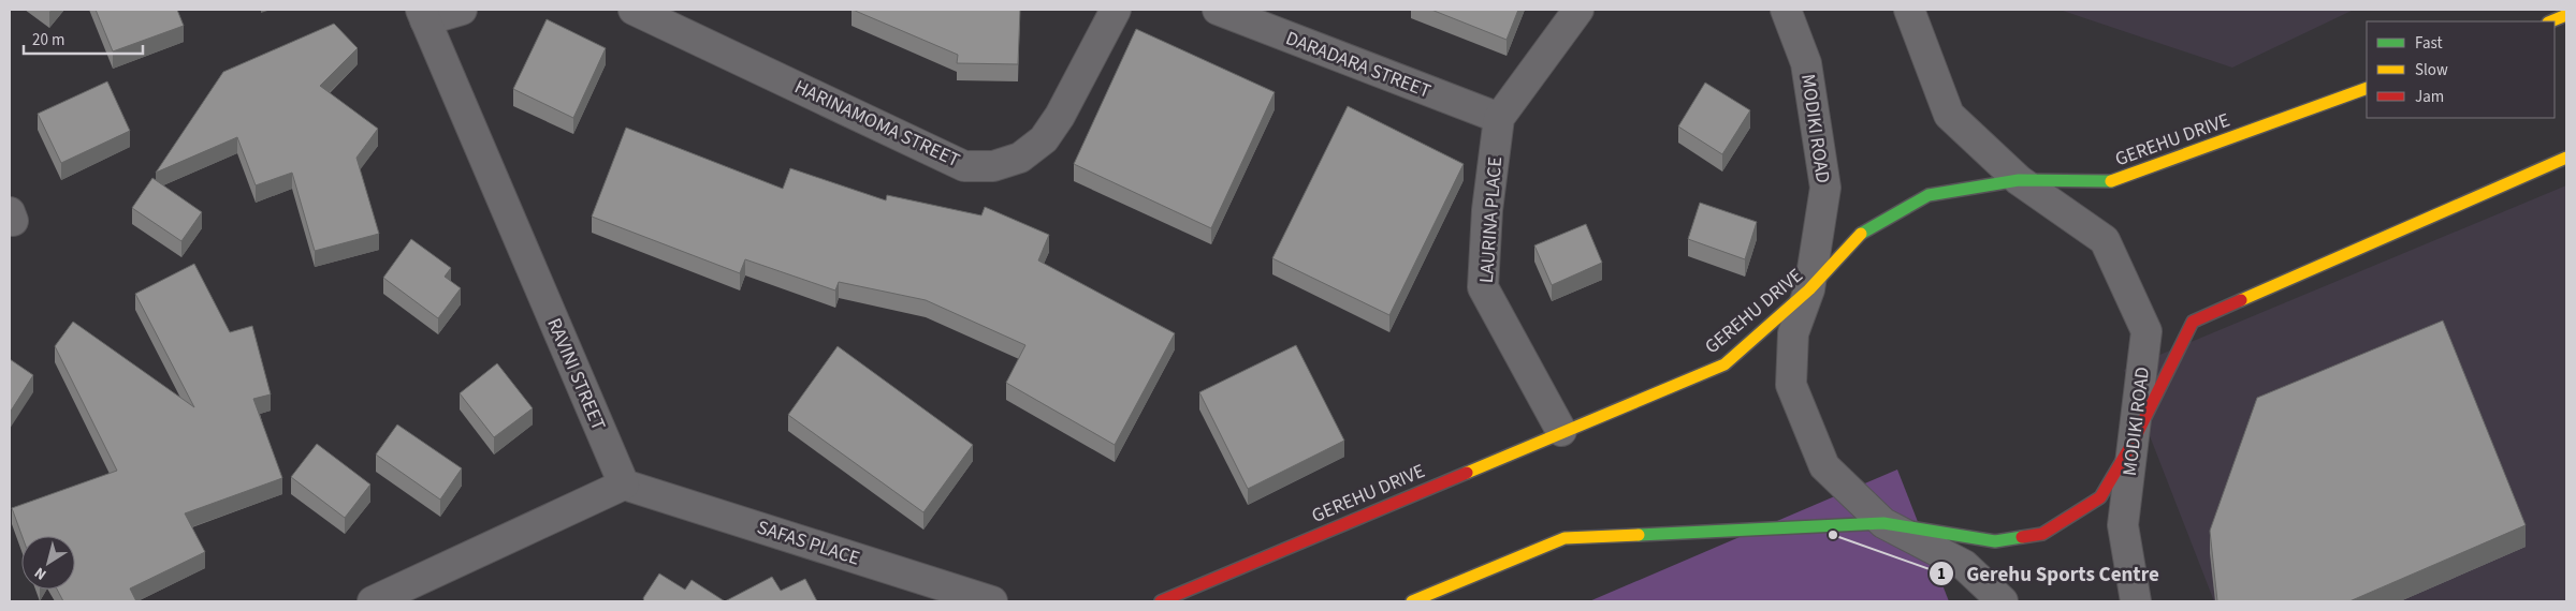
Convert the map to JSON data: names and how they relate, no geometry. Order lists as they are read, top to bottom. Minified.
{"streets":{"street":["DARADARA STREET","HARINAMOMA STREET","MODIKI ROAD","GEREHU DRIVE","LAURINA PLACE","RAVINI STREET","SAFAS PLACE"]},"crossings":[["DARADARA STREET","LAURINA PLACE"],["MODIKI ROAD","GEREHU DRIVE"],["GEREHU DRIVE","LAURINA PLACE"],["RAVINI STREET","SAFAS PLACE"]],"places":["Gerehu Sports Centre"],"legend":["Fast","Slow","Jam"],"scale_bar":"20 m","north":"bottom left"}
